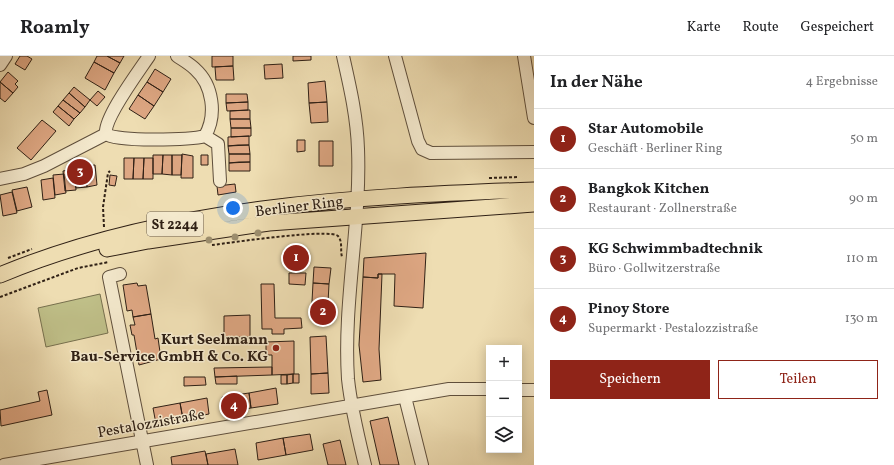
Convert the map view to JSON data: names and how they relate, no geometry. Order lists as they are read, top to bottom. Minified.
{"streets":{"main road":["Berliner Ring","St 2244"],"street":["Pestalozzistraße"]},"places":["Kurt Seelmann Bau-Service GmbH & Co. KG"],"page":{"header":"Roamly","nav":["Karte","Route","Gespeichert"],"heading":["In der Nähe","4 Ergebnisse"],"list":[{"mark":"1","name":"Star Automobile","note":"Geschäft · Berliner Ring","value":"50 m"},{"mark":"2","name":"Bangkok Kitchen","note":"Restaurant · Zollnerstraße","value":"90 m"},{"mark":"3","name":"KG Schwimmbadtechnik","note":"Büro · Gollwitzerstraße","value":"110 m"},{"mark":"4","name":"Pinoy Store","note":"Supermarkt · Pestalozzistraße","value":"130 m"}],"pins":["3","1","2","4"],"map_buttons":["+","−"],"buttons":["Speichern","Teilen"]}}
